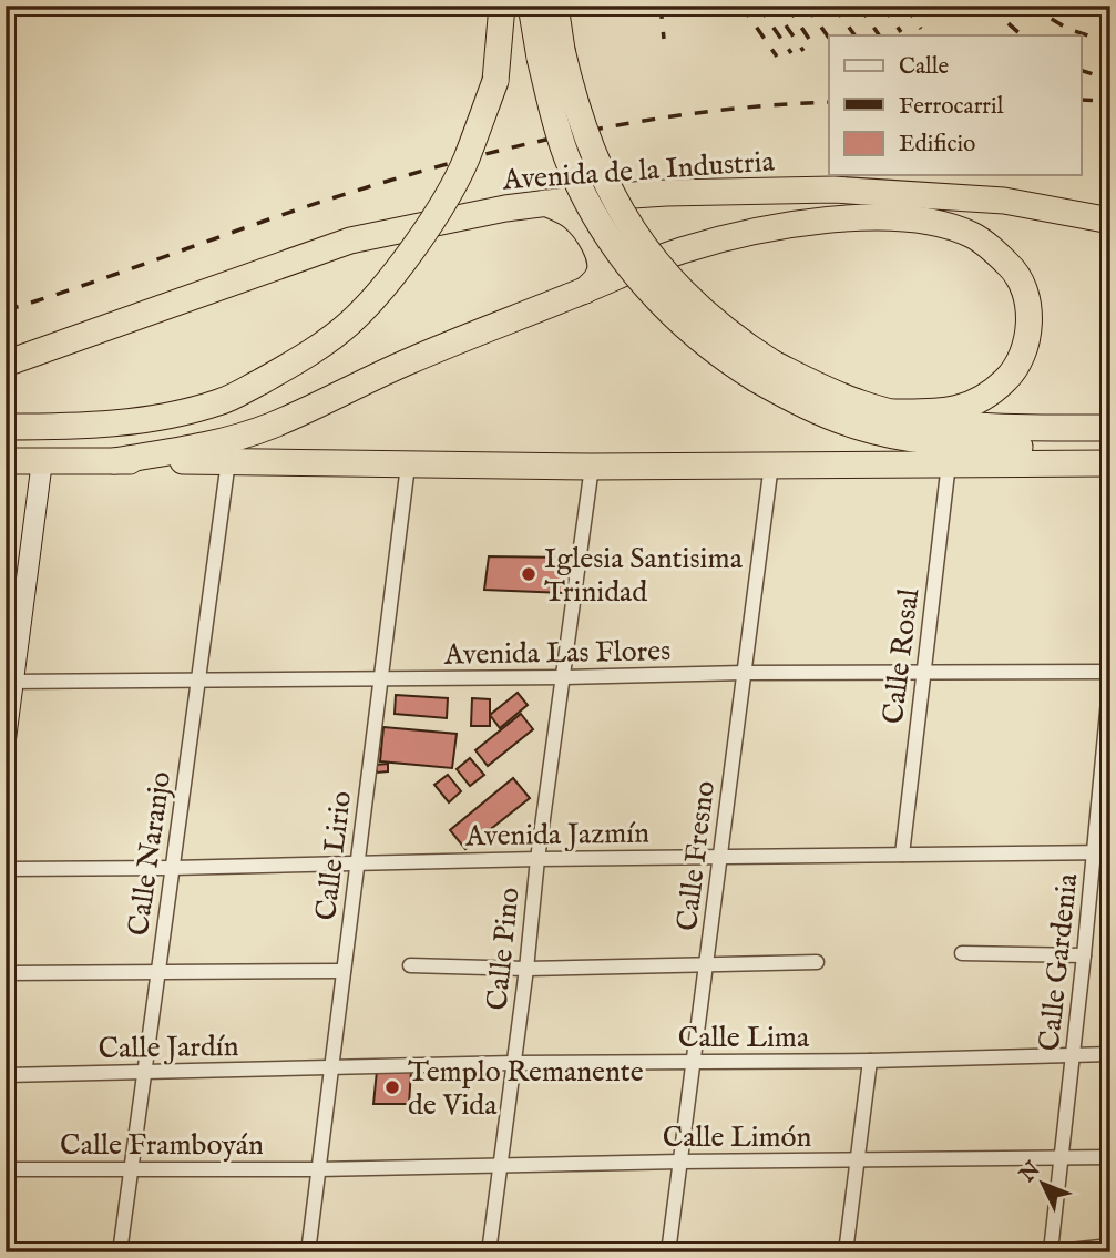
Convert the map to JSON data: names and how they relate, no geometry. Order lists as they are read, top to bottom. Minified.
{"streets":{"highway":["Avenida de la Industria"],"street":["Avenida Las Flores","Calle Rosal","Avenida Jazmín","Calle Naranjo","Calle Lirio","Calle Fresno","Calle Pino","Calle Gardenia","Calle Lima","Calle Jardín","Calle Limón","Calle Framboyán"]},"crossings":[["Avenida Las Flores","Calle Rosal"],["Avenida Las Flores","Calle Naranjo"],["Avenida Las Flores","Calle Lirio"],["Avenida Las Flores","Calle Fresno"],["Avenida Las Flores","Calle Pino"],["Avenida Las Flores","Calle Gardenia"],["Calle Rosal","Avenida Jazmín"],["Avenida Jazmín","Calle Naranjo"],["Avenida Jazmín","Calle Lirio"],["Avenida Jazmín","Calle Fresno"],["Avenida Jazmín","Calle Pino"],["Avenida Jazmín","Calle Gardenia"],["Calle Naranjo","Calle Jardín"],["Calle Naranjo","Calle Framboyán"],["Calle Lirio","Calle Lima"],["Calle Lirio","Calle Jardín"],["Calle Lirio","Calle Limón"],["Calle Lirio","Calle Framboyán"],["Calle Fresno","Calle Lima"],["Calle Fresno","Calle Limón"],["Calle Pino","Calle Lima"],["Calle Pino","Calle Limón"],["Calle Gardenia","Calle Lima"],["Calle Gardenia","Calle Limón"],["Calle Lima","Calle Jardín"],["Calle Limón","Calle Framboyán"]],"places":["Iglesia Santisima Trinidad","Templo Remanente de Vida"],"legend":["Calle","Ferrocarril","Edificio"],"north":"top left"}
